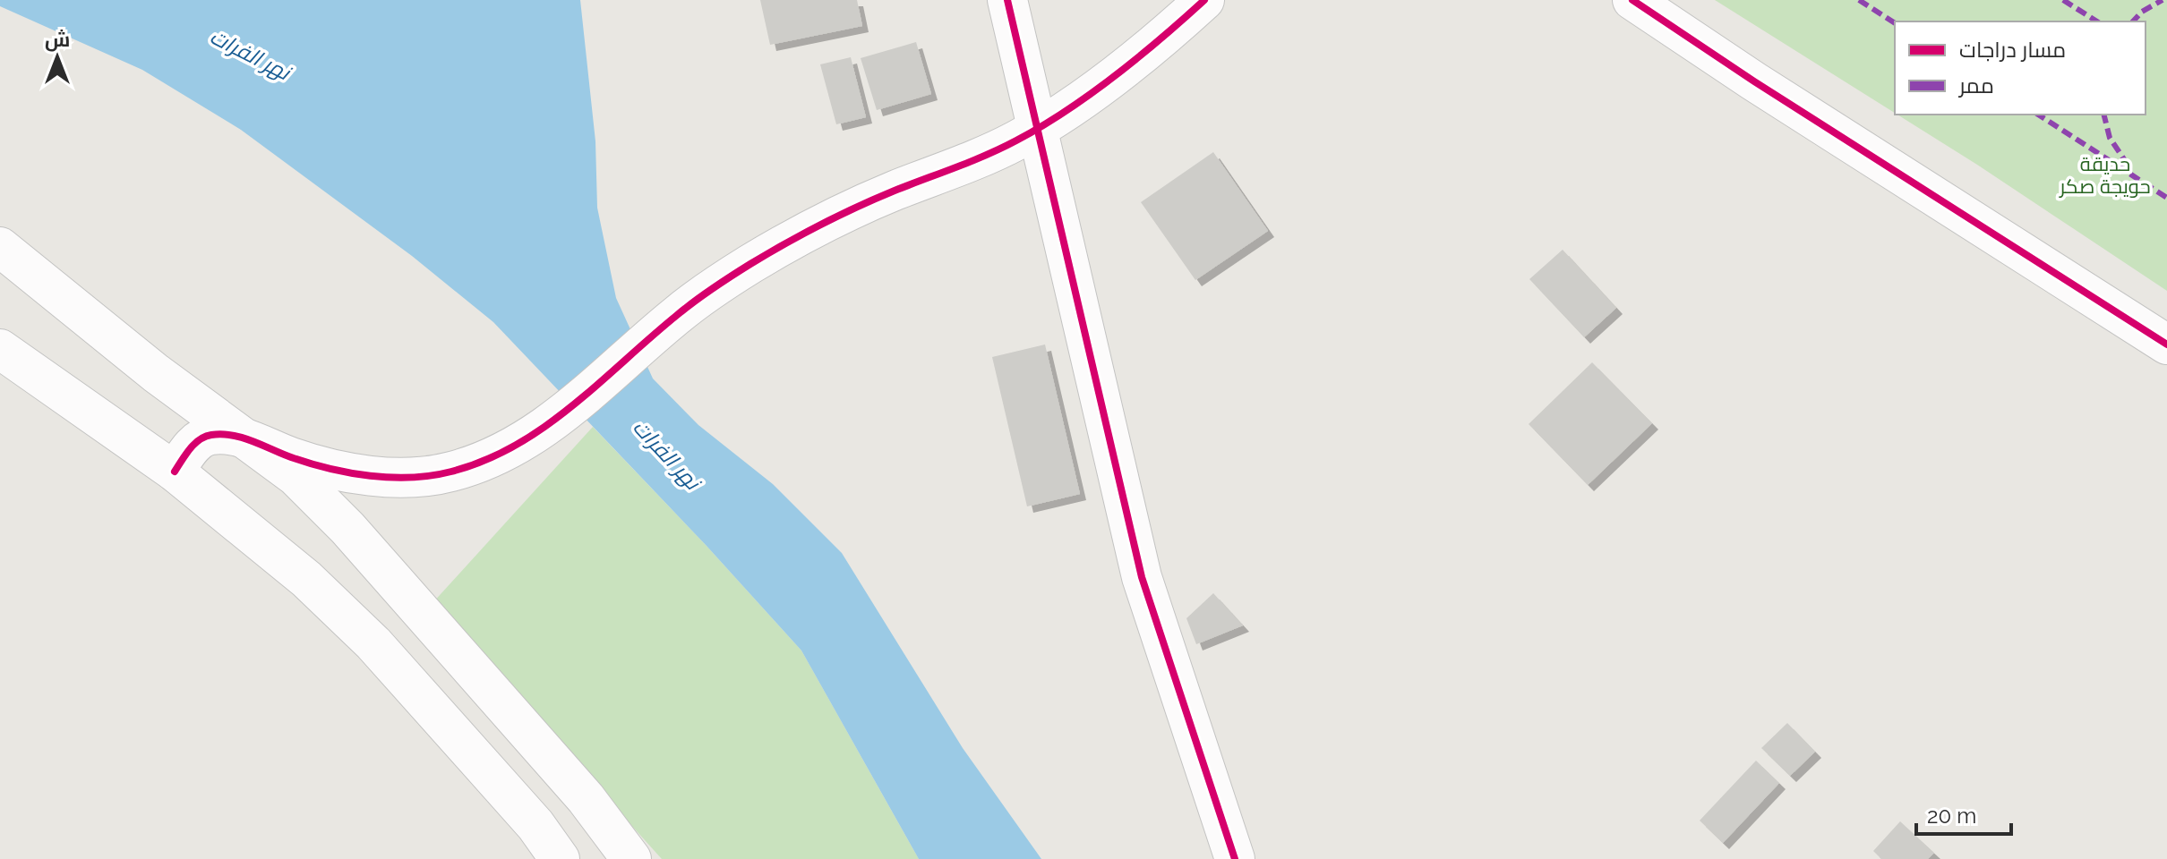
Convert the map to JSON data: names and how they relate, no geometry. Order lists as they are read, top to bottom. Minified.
{"water":["نهر الفرات"],"parks":["حديقة حويجة صكر"],"legend":["مسار دراجات","ممر"],"scale_bar":"20 m","north":"top"}
